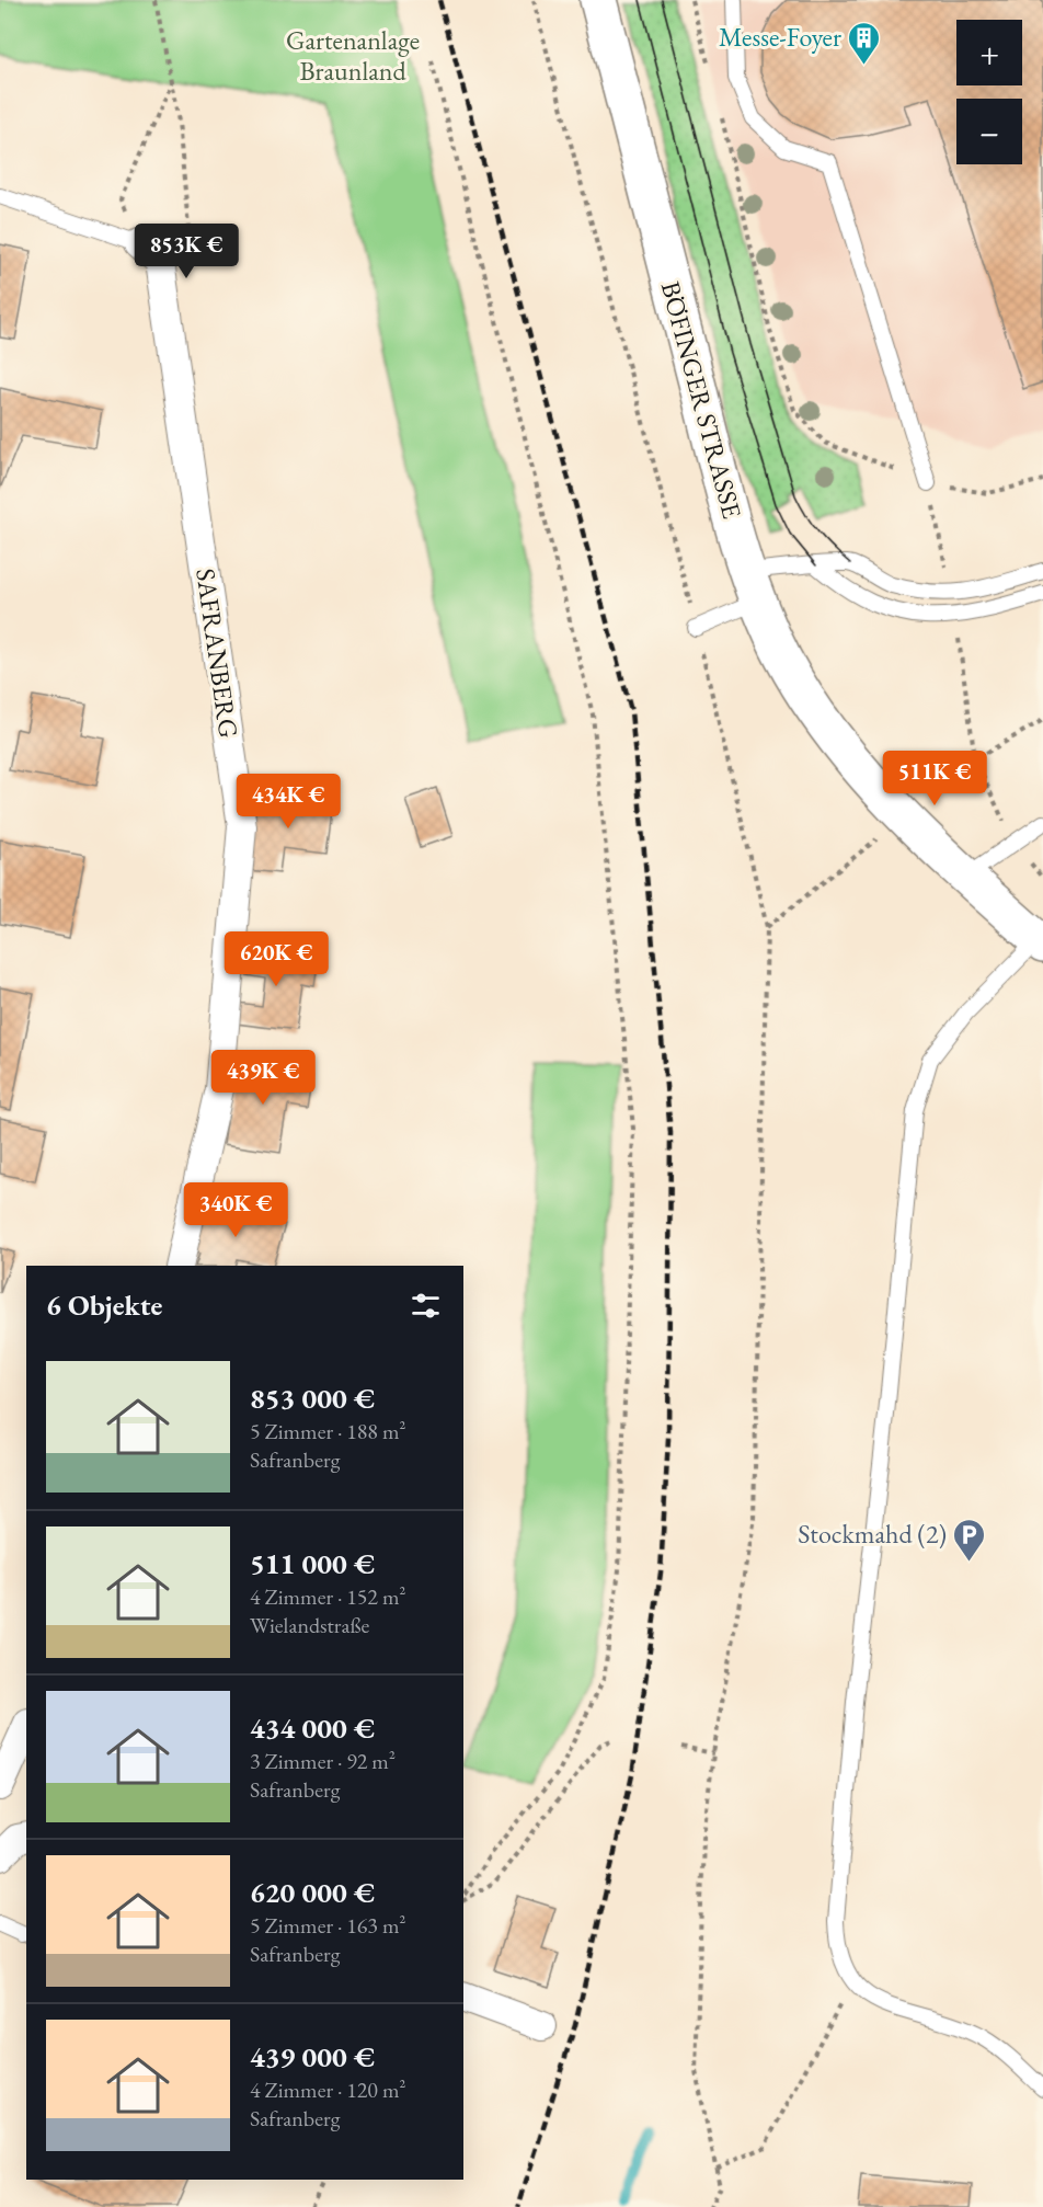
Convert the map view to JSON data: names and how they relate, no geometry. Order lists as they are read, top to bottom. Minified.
{"streets":{"street":["BÖFINGER STRASSE","SAFRANBERG"]},"parks":["Gartenanlage Braunland"],"places":{"building":["Messe-Foyer"],"parking":["Stockmahd (2)"]},"page":{"map_buttons":["+","−"],"price":["853K €","511K €","434K €","620K €","439K €","340K €"],"heading":"6 Objekte","list":[{"name":"853 000 €","note":"5 Zimmer · 188 m² · Safranberg"},{"name":"511 000 €","note":"4 Zimmer · 152 m² · Wielandstraße"},{"name":"434 000 €","note":"3 Zimmer · 92 m² · Safranberg"},{"name":"620 000 €","note":"5 Zimmer · 163 m² · Safranberg"},{"name":"439 000 €","note":"4 Zimmer · 120 m² · Safranberg"}]}}
